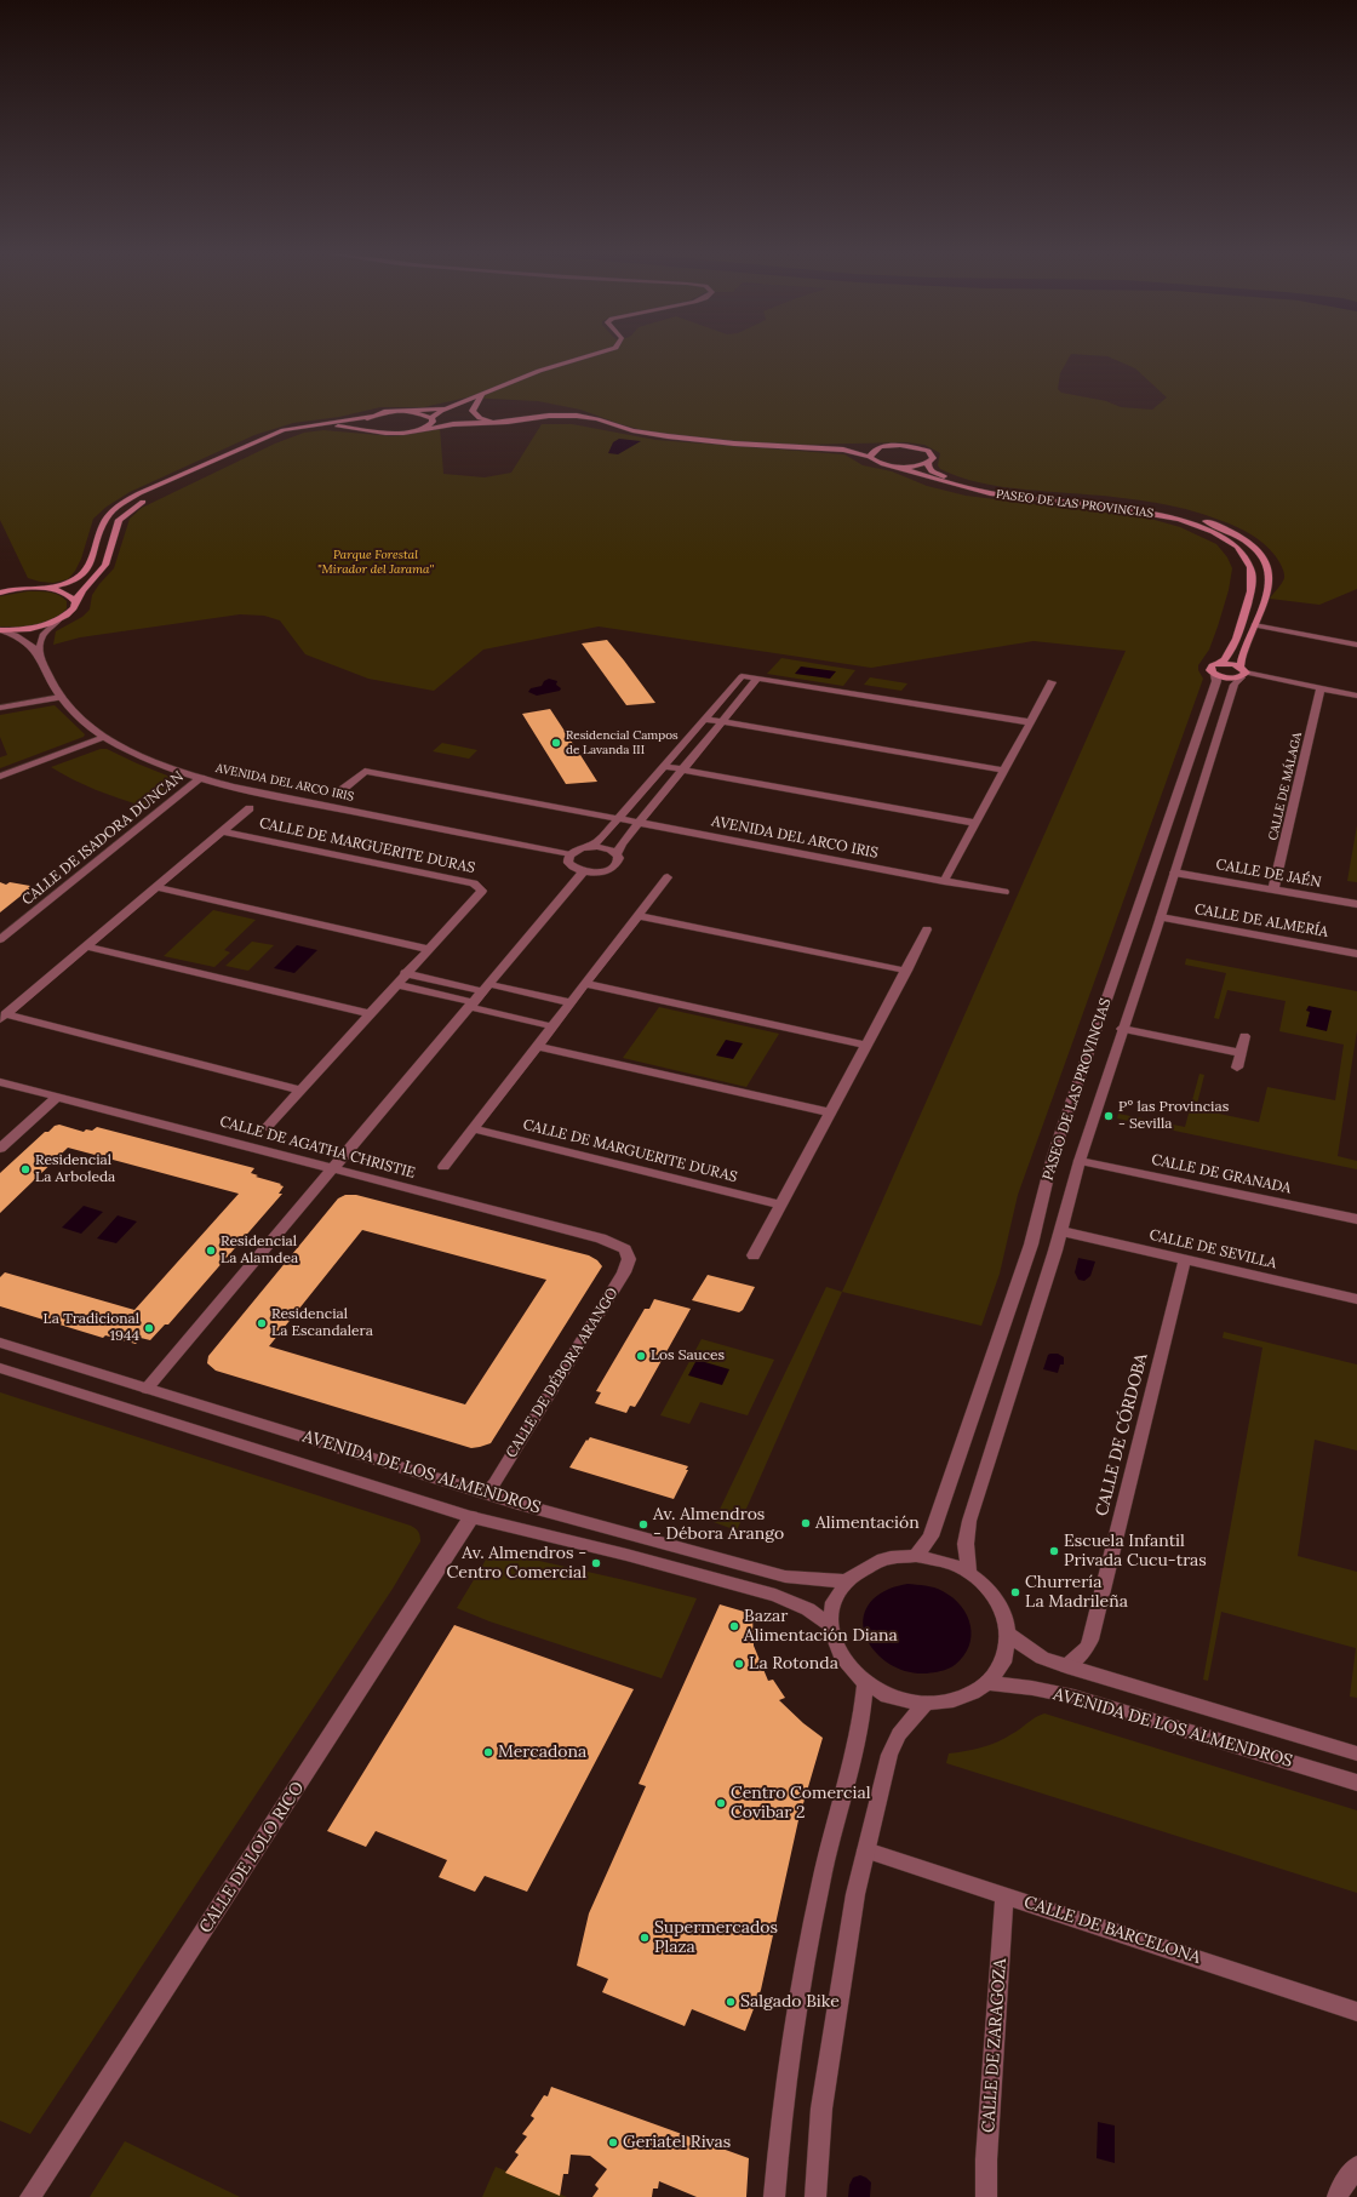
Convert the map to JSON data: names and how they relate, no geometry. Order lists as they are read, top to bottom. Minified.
{"streets":{"main road":["PASEO DE LAS PROVINCIAS"],"street":["AVENIDA DEL ARCO IRIS","CALLE DE MÁLAGA","CALLE DE ISADORA DUNCAN","CALLE DE MARGUERITE DURAS","CALLE DE JAÉN","CALLE DE ALMERÍA","CALLE DE AGATHA CHRISTIE","CALLE DE GRANADA","CALLE DE SEVILLA","CALLE DE DÉBORA ARANGO","CALLE DE CÓRDOBA","AVENIDA DE LOS ALMENDROS","CALLE DE LOLO RICO","CALLE DE BARCELONA","CALLE DE ZARAGOZA"]},"crossings":[["PASEO DE LAS PROVINCIAS","CALLE DE JAÉN"],["PASEO DE LAS PROVINCIAS","CALLE DE ALMERÍA"],["PASEO DE LAS PROVINCIAS","CALLE DE GRANADA"],["PASEO DE LAS PROVINCIAS","CALLE DE SEVILLA"],["PASEO DE LAS PROVINCIAS","AVENIDA DE LOS ALMENDROS"],["AVENIDA DEL ARCO IRIS","CALLE DE ISADORA DUNCAN"],["CALLE DE MÁLAGA","CALLE DE JAÉN"],["CALLE DE AGATHA CHRISTIE","CALLE DE DÉBORA ARANGO"],["CALLE DE SEVILLA","CALLE DE CÓRDOBA"],["CALLE DE DÉBORA ARANGO","AVENIDA DE LOS ALMENDROS"],["CALLE DE CÓRDOBA","AVENIDA DE LOS ALMENDROS"],["AVENIDA DE LOS ALMENDROS","CALLE DE LOLO RICO"],["CALLE DE BARCELONA","CALLE DE ZARAGOZA"]],"parks":["Parque Forestal \"Mirador del Jarama\""],"places":["Residencial Campos de Lavanda III","Pº las Provincias - Sevilla","Residencial La Arboleda","Residencial La Alamdea","Residencial La Escandalera","La Tradicional 1944","Los Sauces","Alimentación","Av. Almendros - Débora Arango","Escuela Infantil Privada Cucu-tras","Av. Almendros - Centro Comercial","Churrería La Madrileña","Bazar Alimentación Diana","La Rotonda","Mercadona","Centro Comercial Covibar 2","Supermercados Plaza","Salgado Bike","Geriatel Rivas"]}
